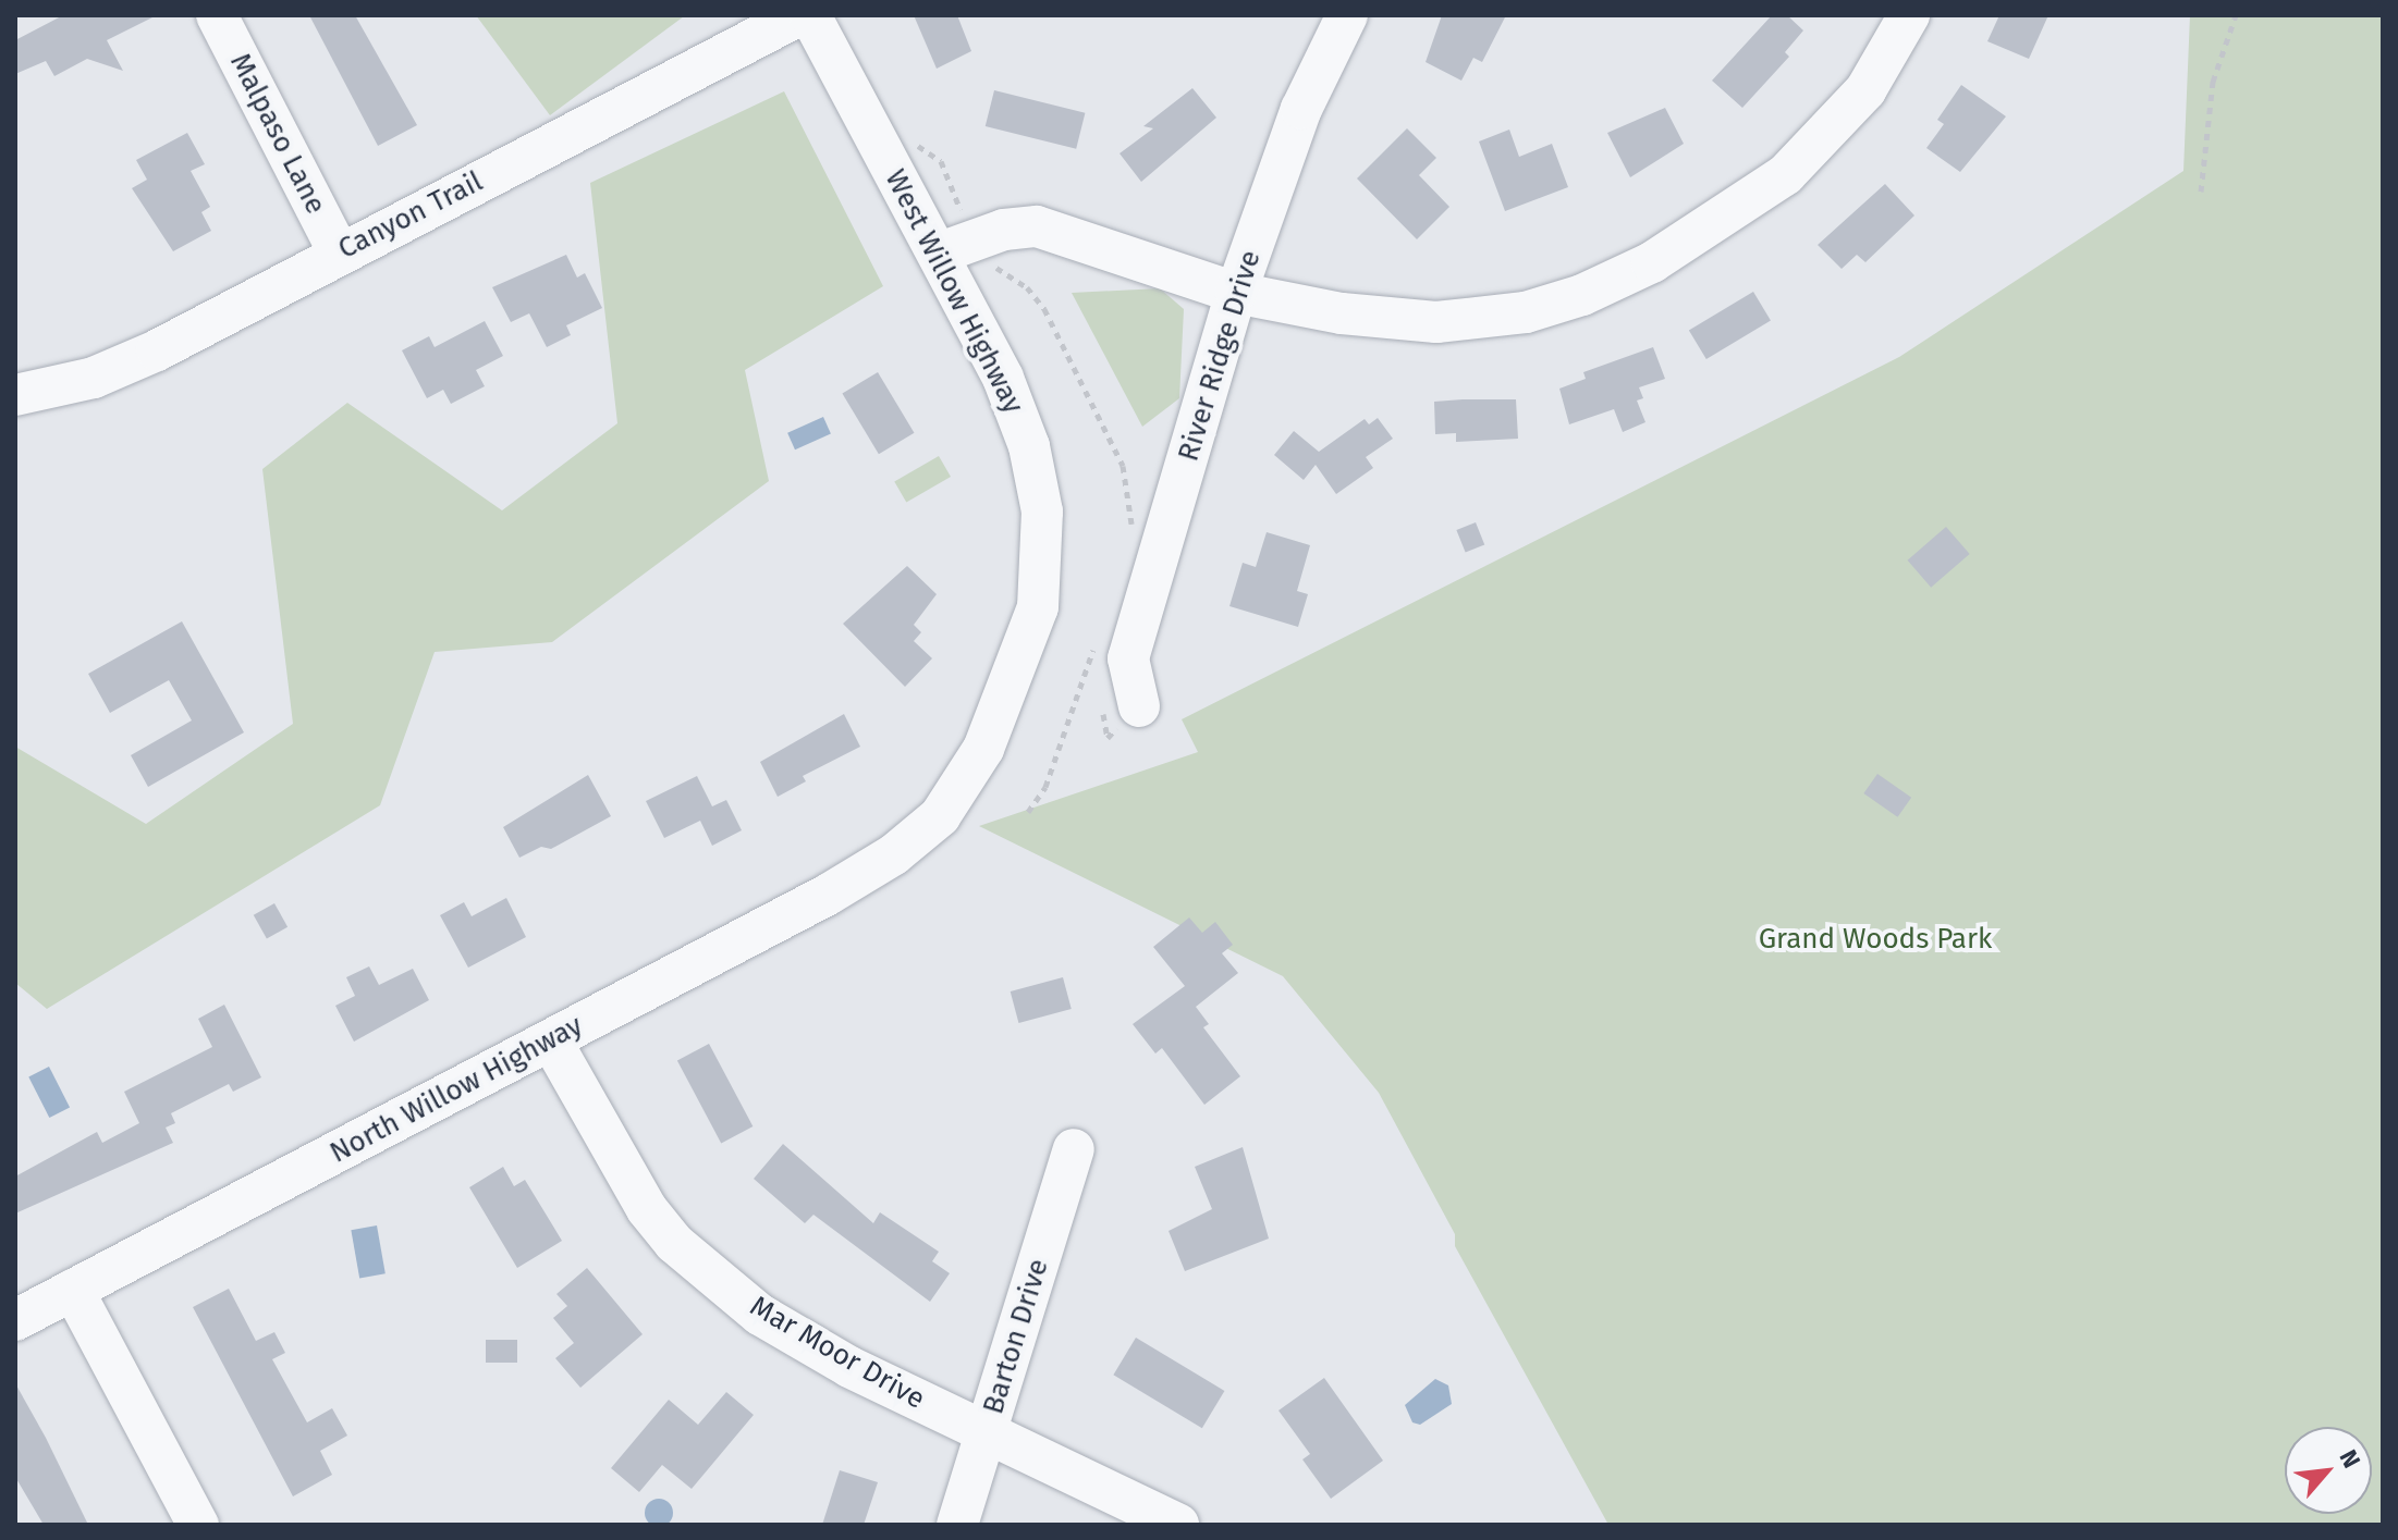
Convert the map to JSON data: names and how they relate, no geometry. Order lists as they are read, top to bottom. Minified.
{"streets":{"street":["Malpaso Lane","Canyon Trail","West Willow Highway","River Ridge Drive","North Willow Highway","Barton Drive","Mar Moor Drive"]},"crossings":[["Malpaso Lane","Canyon Trail"],["West Willow Highway","North Willow Highway"],["North Willow Highway","Mar Moor Drive"],["Barton Drive","Mar Moor Drive"]],"parks":["Grand Woods Park"],"north":"top right"}
